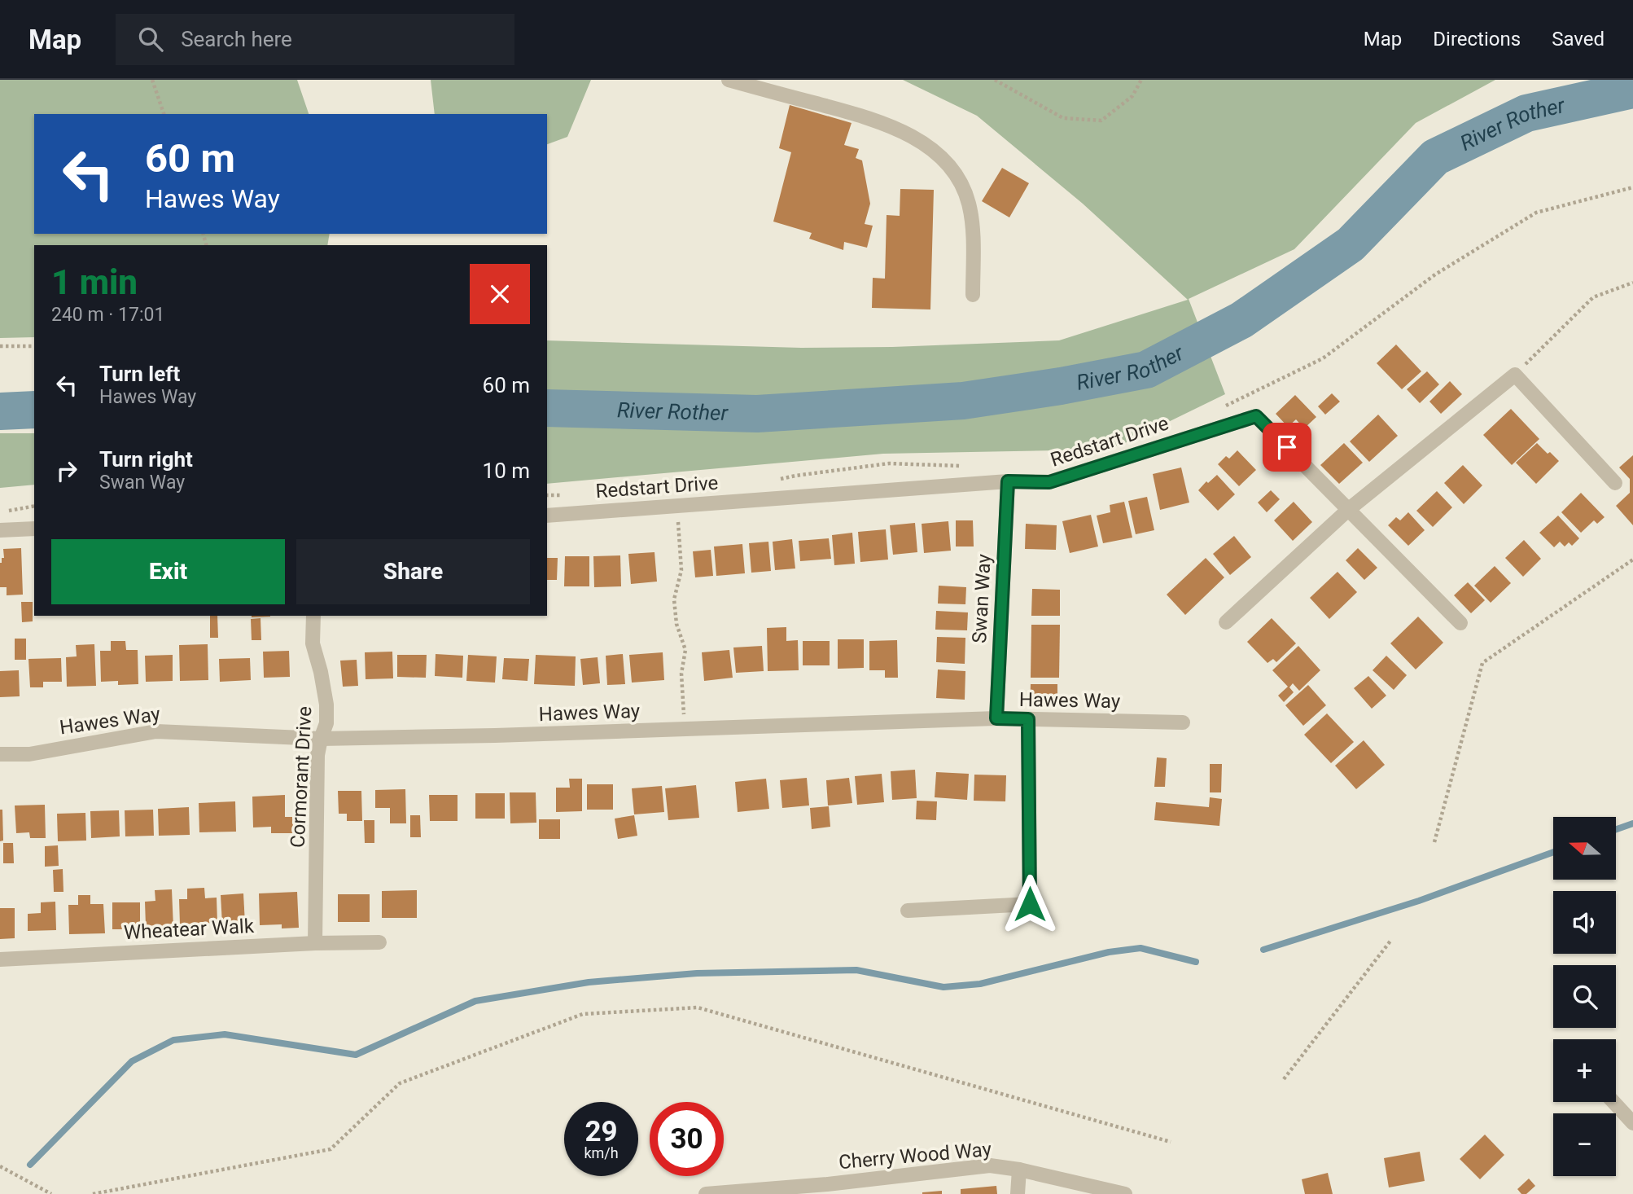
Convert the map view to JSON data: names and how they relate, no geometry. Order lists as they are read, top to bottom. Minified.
{"streets":{"street":["Redstart Drive","Swan Way","Hawes Way","Cormorant Drive","Wheatear Walk","Cherry Wood Way"]},"crossings":[["Redstart Drive","Swan Way"],["Swan Way","Hawes Way"],["Hawes Way","Cormorant Drive"],["Cormorant Drive","Wheatear Walk"]],"water":["River Rother"],"north":"left","page":{"header":"Map","search":"Search here","nav":["Map","Directions","Saved"],"turn":["60 m","Hawes Way"],"heading":["1 min","240 m · 17:01"],"list":[{"name":"Turn left","note":"Hawes Way","value":"60 m"},{"name":"Turn right","note":"Swan Way","value":"10 m"}],"buttons":["Exit","Share"],"map_buttons":["+","−"],"speed":"29 km/h","limit":"30"}}
